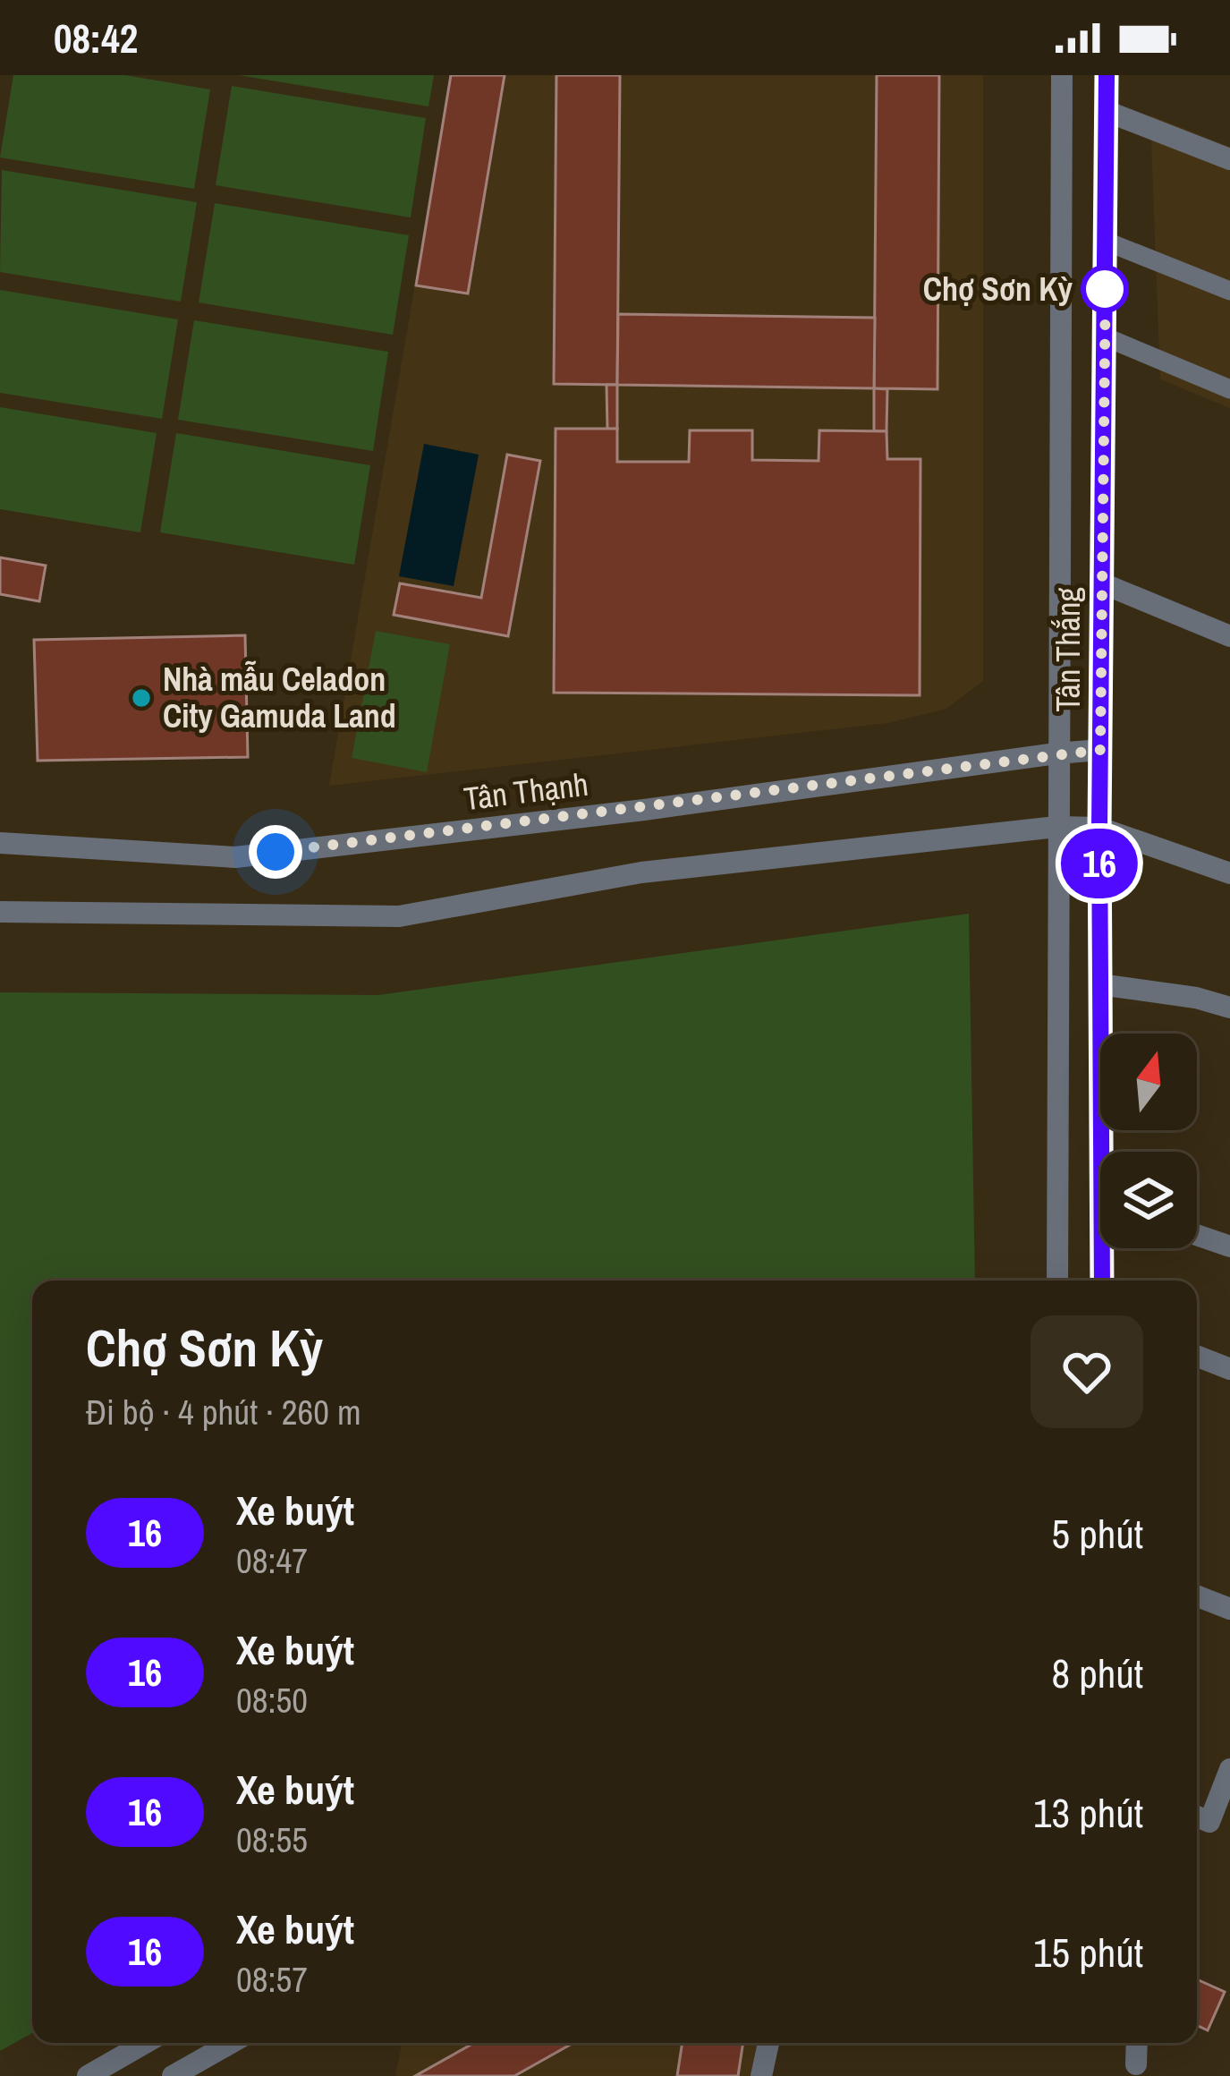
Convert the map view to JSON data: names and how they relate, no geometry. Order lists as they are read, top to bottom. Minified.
{"streets":{"street":["Tân Thắng","Tân Thạnh"]},"crossings":[["Tân Thắng","Tân Thạnh"]],"places":["Chợ Sơn Kỳ","Nhà mẫu Celadon City Gamuda Land"],"lines":["bus line 16"],"north":"top","page":{"status":"08:42","on_map":"16","heading":["Chợ Sơn Kỳ","Đi bộ · 4 phút · 260 m"],"list":[{"mark":"16","name":"Xe buýt","note":"08:47","value":"5 phút"},{"mark":"16","name":"Xe buýt","note":"08:50","value":"8 phút"},{"mark":"16","name":"Xe buýt","note":"08:55","value":"13 phút"},{"mark":"16","name":"Xe buýt","note":"08:57","value":"15 phút"}]}}
